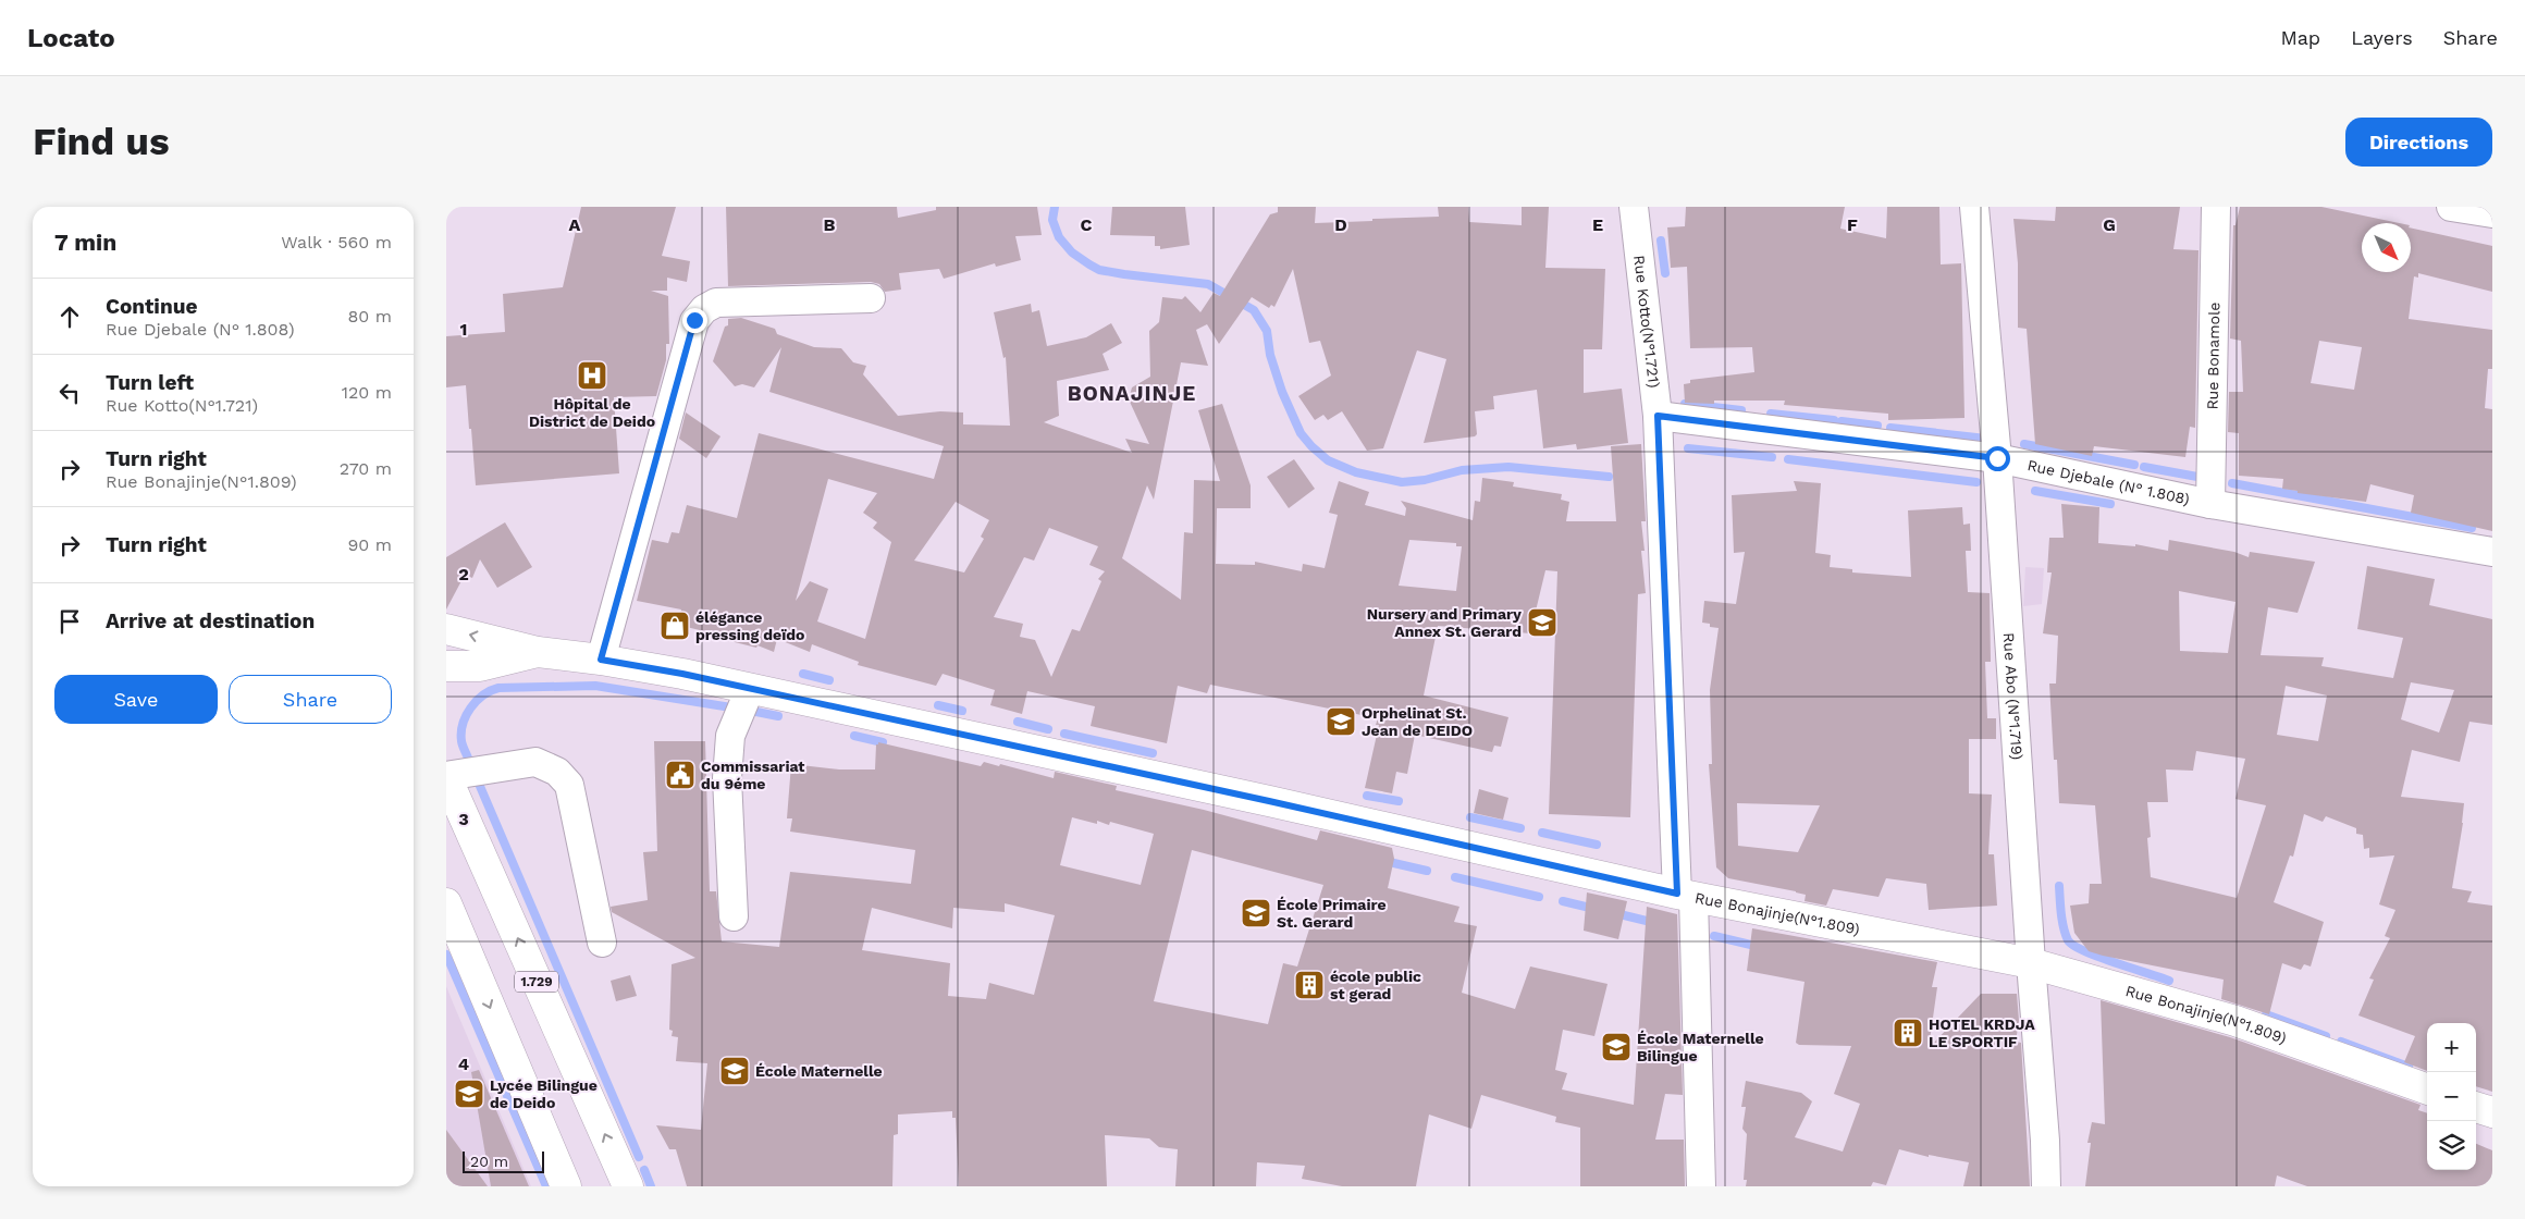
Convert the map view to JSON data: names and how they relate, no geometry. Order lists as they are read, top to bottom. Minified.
{"streets":{"main road":["Rue Bonajinje(N°1.809)","1.729"],"street":["Rue Kotto(N°1.721)","Rue Bonamole","Rue Djebale (N° 1.808)","Rue Abo (N°1.719)"]},"crossings":[["Rue Kotto(N°1.721)","Rue Djebale (N° 1.808)"],["Rue Kotto(N°1.721)","Rue Bonajinje(N°1.809)"],["Rue Bonamole","Rue Djebale (N° 1.808)"],["Rue Djebale (N° 1.808)","Rue Abo (N°1.719)"],["Rue Abo (N°1.719)","Rue Bonajinje(N°1.809)"]],"districts":["BONAJINJE"],"places":{"hospital":["Hôpital de District de Deido"],"school or university":["Nursery and Primary Annex St. Gerard","Orphelinat St. Jean de DEIDO","École Primaire St. Gerard","École Maternelle Bilingue","École Maternelle","Lycée Bilingue de Deido"],"shop":["élégance pressing deïdo"],"public building":["Commissariat du 9éme"],"building":["école public st gerad","HOTEL KRDJA LE SPORTIF"]},"scale_bar":"20 m","north":"bottom right","page":{"header":"Locato","nav":["Map","Layers","Share"],"buttons":["Directions",["Save","Share"]],"title":"Find us","heading":["7 min","Walk · 560 m"],"list":[["Continue","Rue Djebale (N° 1.808)","80 m"],["Turn left","Rue Kotto(N°1.721)","120 m"],["Turn right","Rue Bonajinje(N°1.809)","270 m"],["Turn right","90 m"],"Arrive at destination"],"map_buttons":["+","−"],"scale":"20 m"},"grid":{"columns":["A","B","C","D","E","F","G"],"rows":["1","2","3","4"]}}
